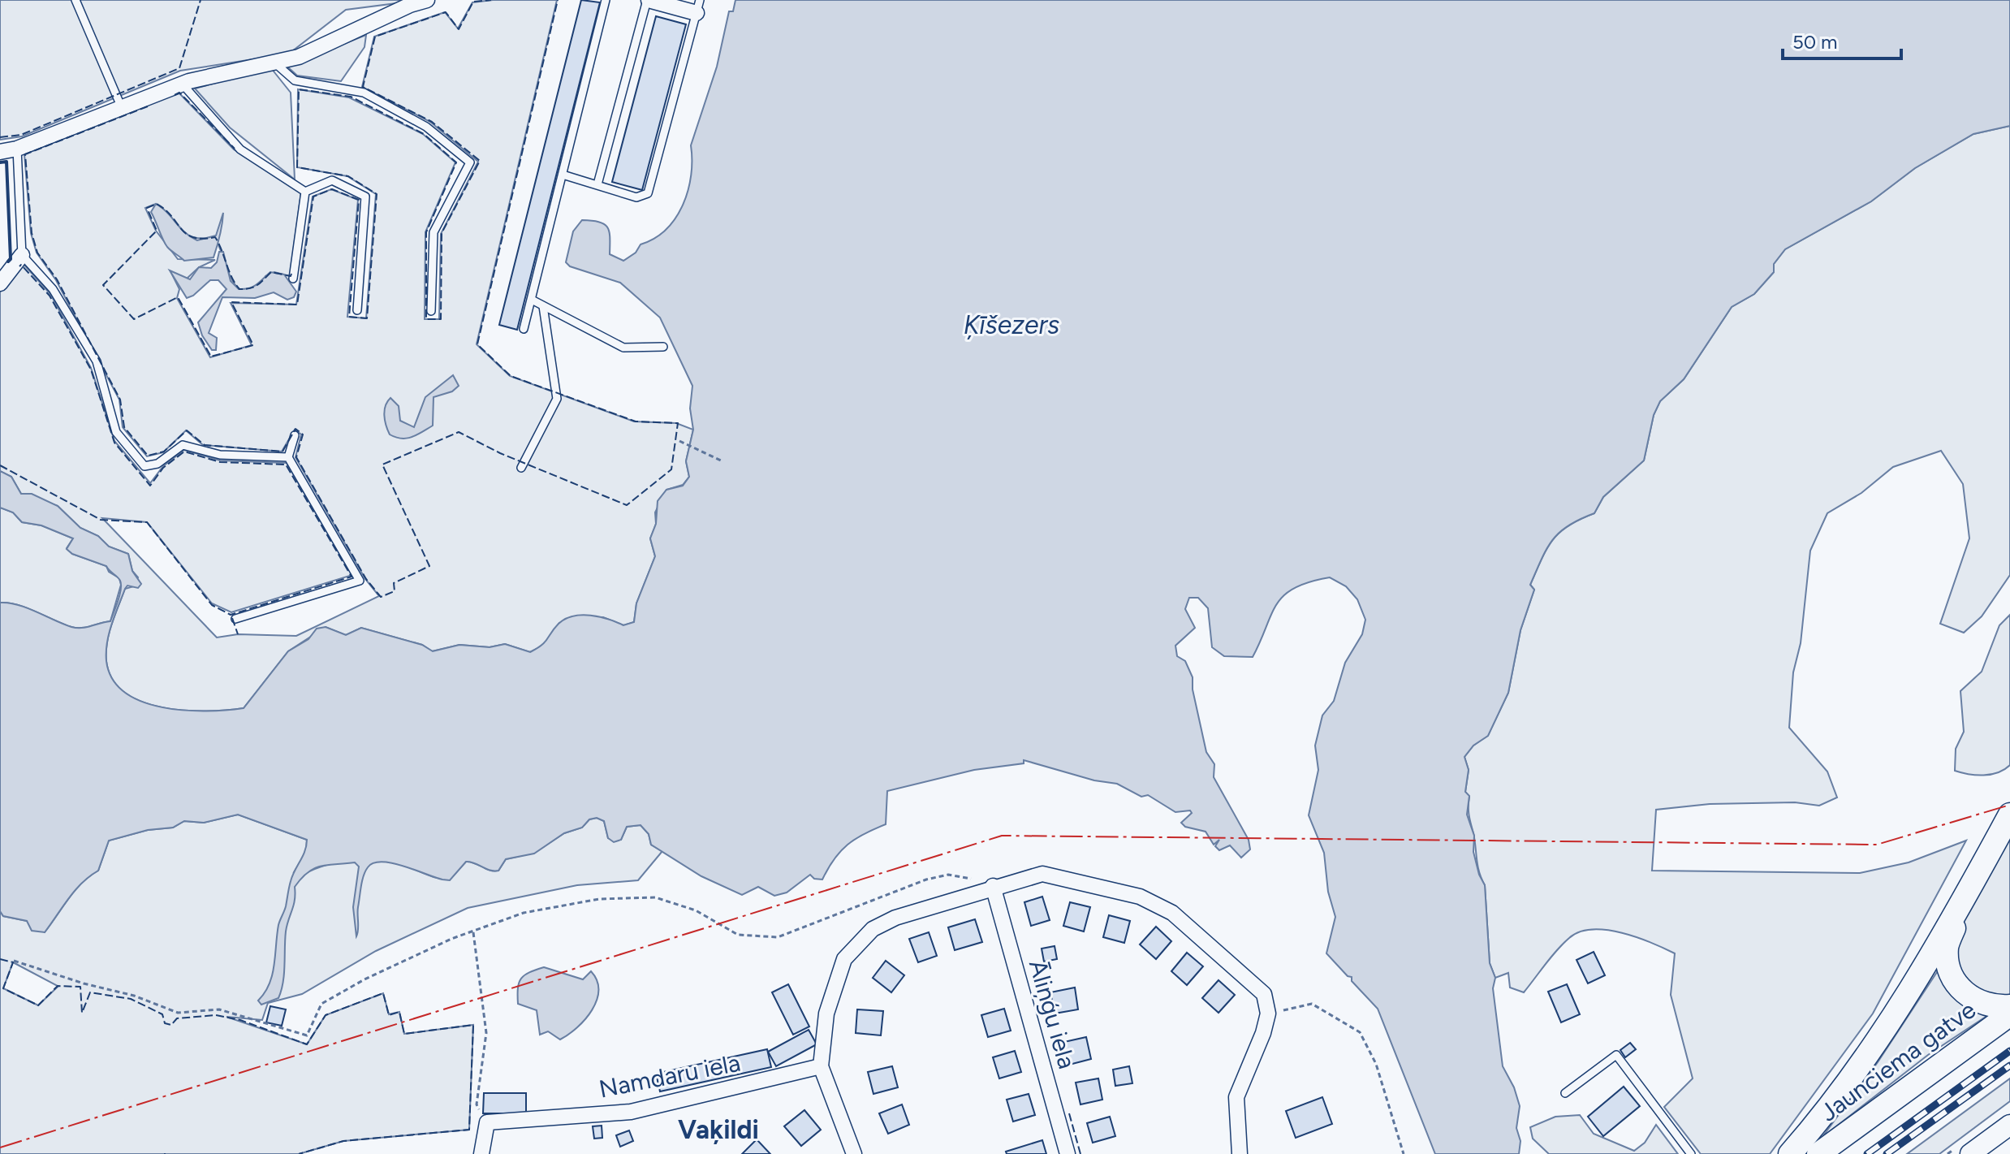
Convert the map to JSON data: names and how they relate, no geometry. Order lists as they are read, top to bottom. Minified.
{"streets":{"main road":["Jaunciema gatve"],"street":["Āliņģu iela","Namdaru iela"]},"districts":["Vaķildi"],"water":["Ķīšezers"],"scale_bar":"50 m"}
